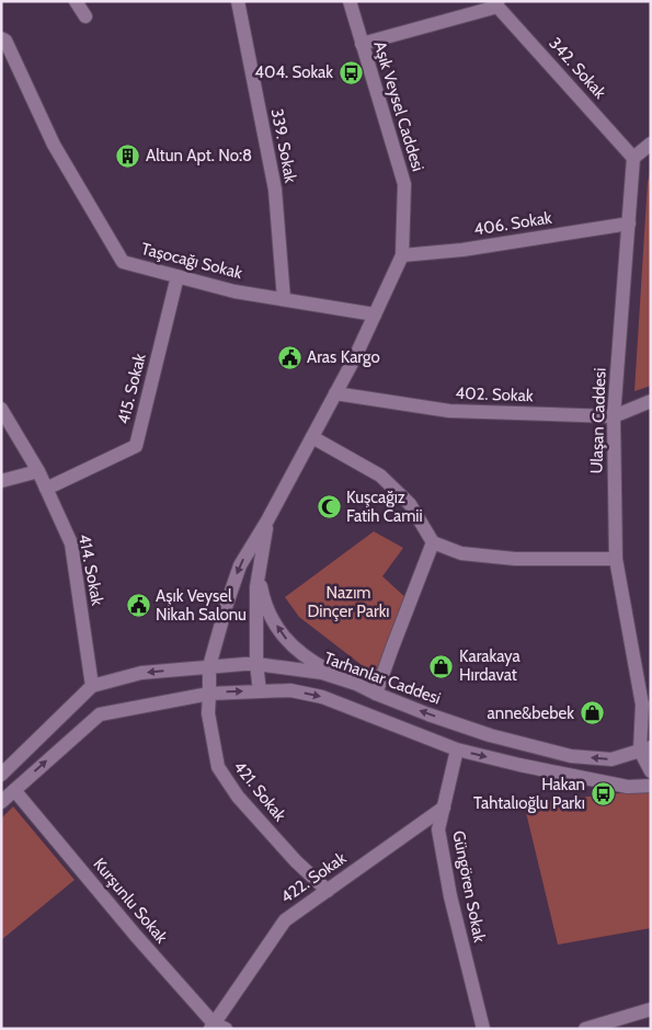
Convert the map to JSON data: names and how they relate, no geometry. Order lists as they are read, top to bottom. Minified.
{"streets":{"street":["342. Sokak","Aşık Veysel Caddesi","339. Sokak","406. Sokak","Taşocağı Sokak","415. Sokak","402. Sokak","Ulaşan Caddesi","414. Sokak","Tarhanlar Caddesi","421. Sokak","422. Sokak","Güngören Sokak","Kurşunlu Sokak"]},"crossings":[["342. Sokak","Ulaşan Caddesi"],["Aşık Veysel Caddesi","406. Sokak"],["Aşık Veysel Caddesi","Taşocağı Sokak"],["Aşık Veysel Caddesi","402. Sokak"],["Aşık Veysel Caddesi","Tarhanlar Caddesi"],["Aşık Veysel Caddesi","421. Sokak"],["339. Sokak","Taşocağı Sokak"],["406. Sokak","Ulaşan Caddesi"],["Taşocağı Sokak","415. Sokak"],["415. Sokak","414. Sokak"],["402. Sokak","Ulaşan Caddesi"],["Ulaşan Caddesi","Tarhanlar Caddesi"],["414. Sokak","Tarhanlar Caddesi"],["421. Sokak","422. Sokak"],["422. Sokak","Güngören Sokak"],["422. Sokak","Kurşunlu Sokak"]],"parks":["Nazım Dinçer Parkı"],"places":{"bus stop":["404. Sokak","Hakan Tahtalıoğlu Parkı"],"building":["Altun Apt. No:8"],"public building":["Aras Kargo","Aşık Veysel Nikah Salonu"],"mosque":["Kuşcağız Fatih Camii"],"shop":["Karakaya Hırdavat","anne&bebek"]}}
